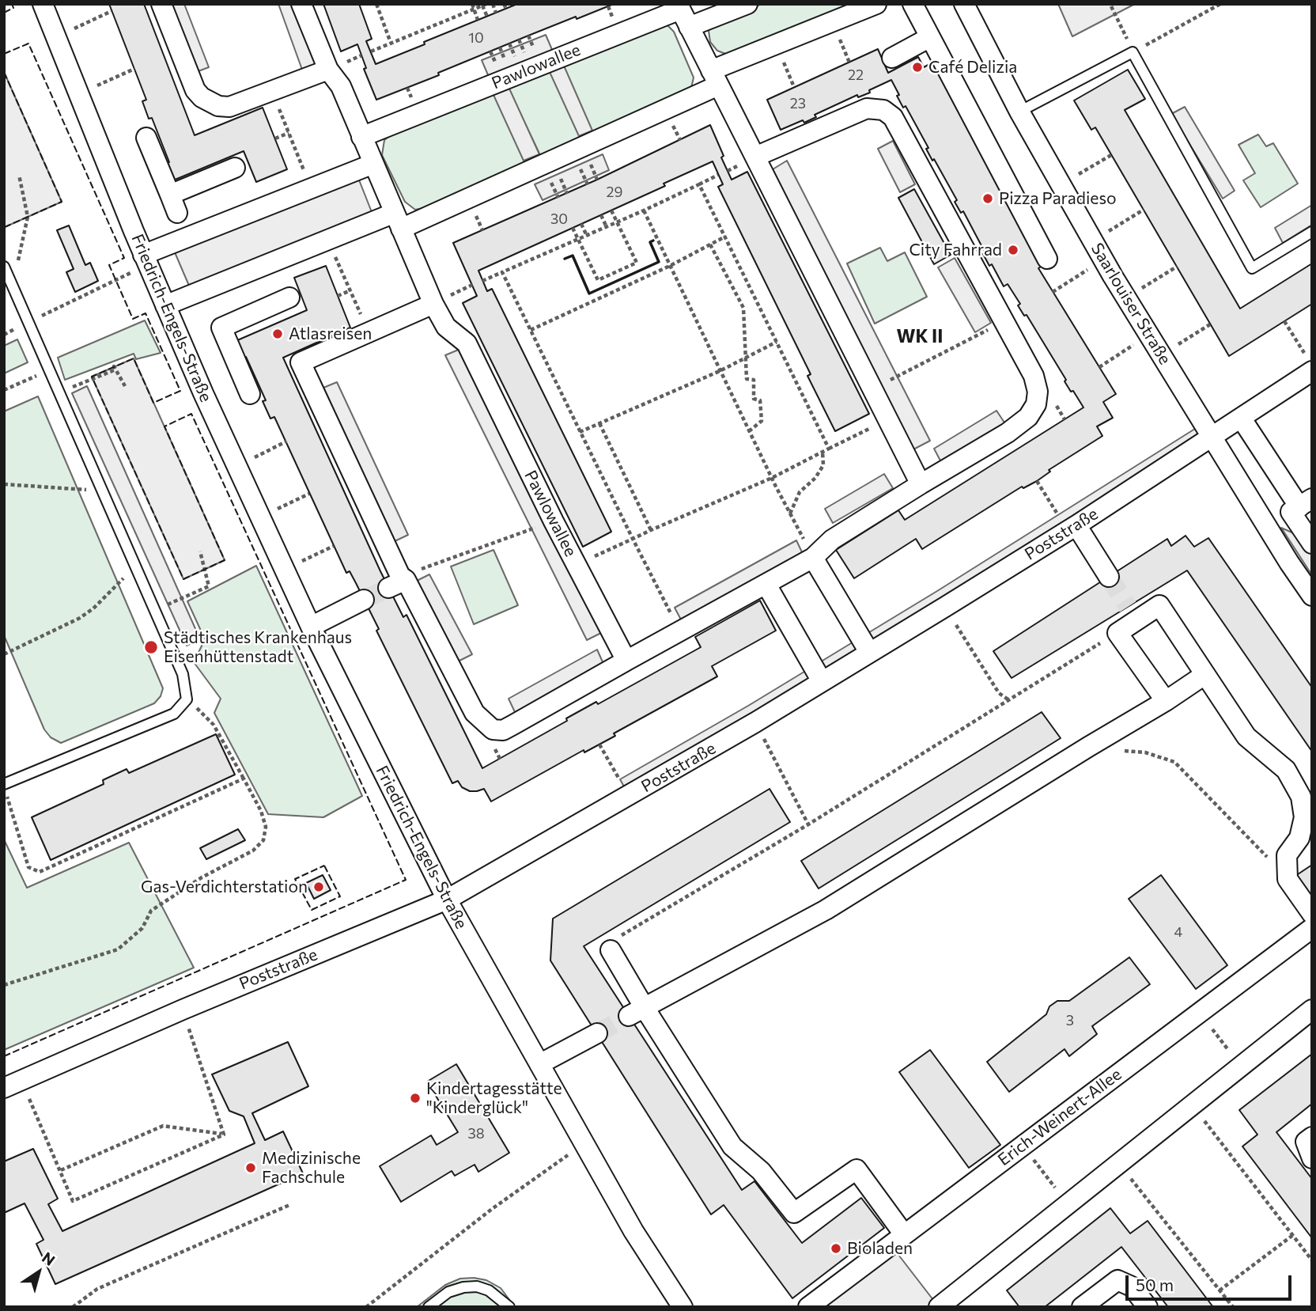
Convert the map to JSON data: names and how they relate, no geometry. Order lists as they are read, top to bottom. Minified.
{"streets":{"street":["Pawlowallee","Saarlouiser Straße","Friedrich-Engels-Straße","Poststraße","Erich-Weinert-Allee"]},"crossings":[["Saarlouiser Straße","Poststraße"],["Friedrich-Engels-Straße","Poststraße"]],"districts":["WK II"],"places":["Café Delizia","Pizza Paradieso","City Fahrrad","Atlasreisen","Städtisches Krankenhaus Eisenhüttenstadt","Gas-Verdichterstation","Kindertagesstätte \"Kinderglück\"","Medizinische Fachschule","Bioladen"],"house_numbers":["10","22","23","29","30","4","3","38"],"scale_bar":"50 m","north":"top right"}
